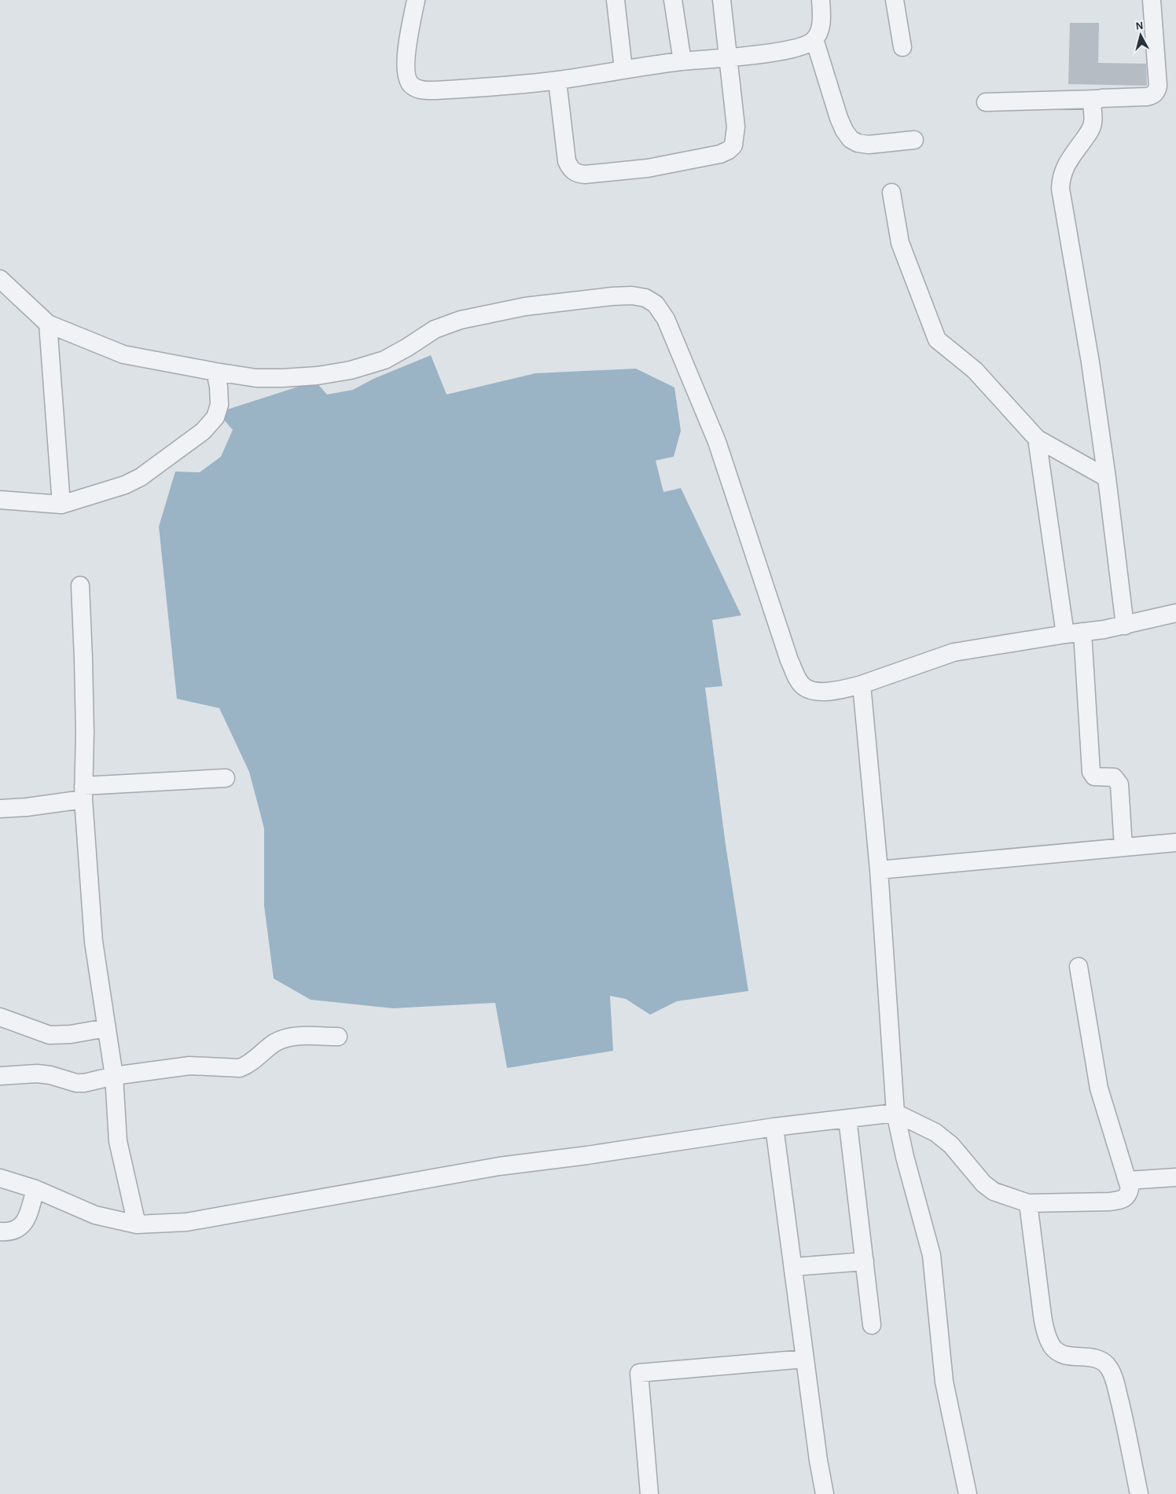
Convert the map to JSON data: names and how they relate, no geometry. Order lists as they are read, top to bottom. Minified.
{"north":"top"}
